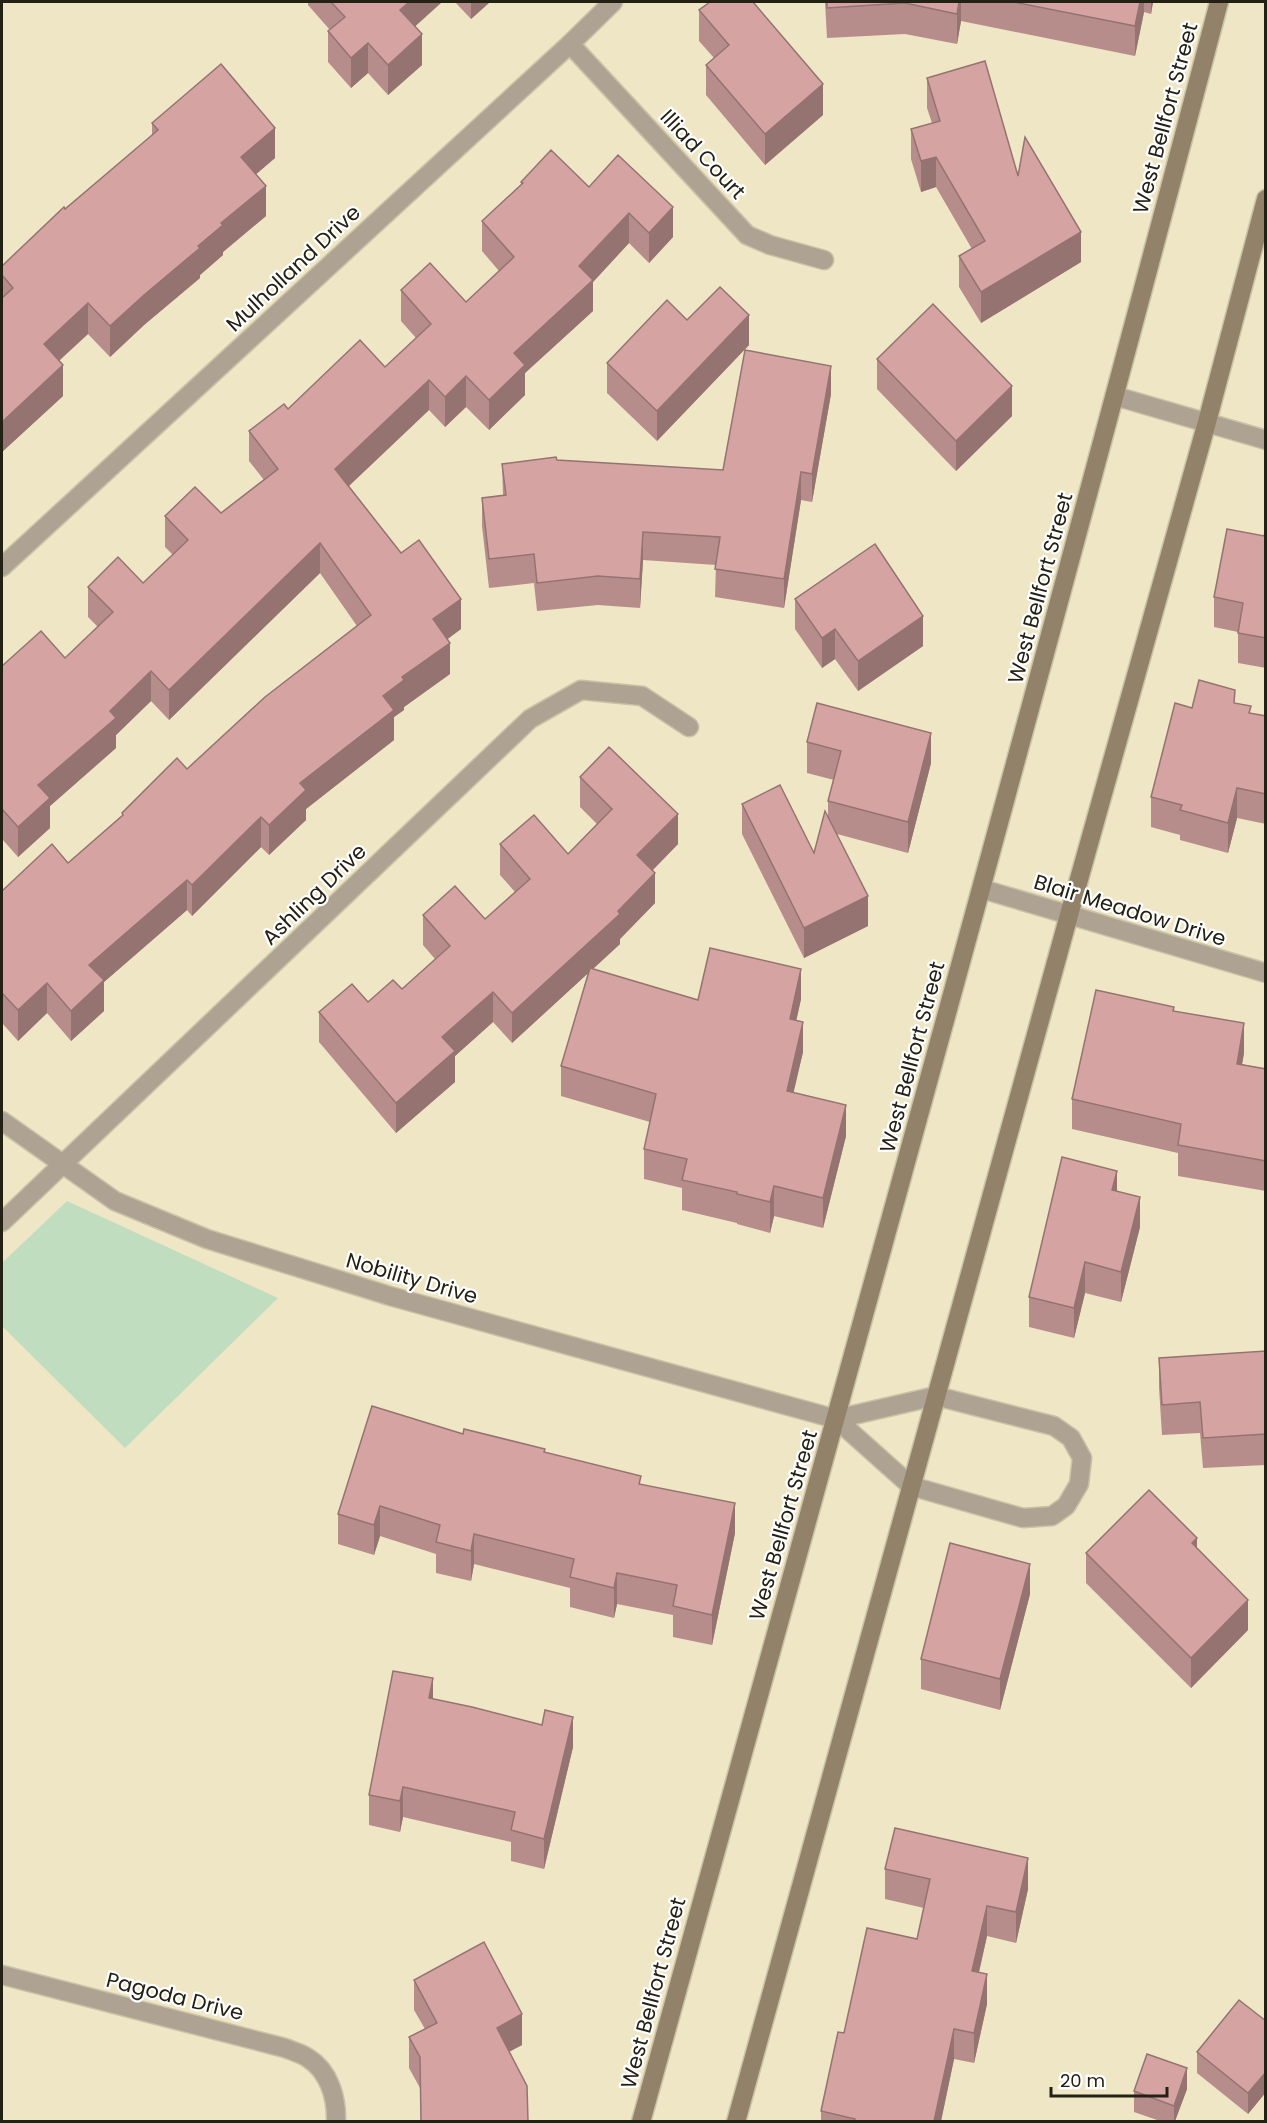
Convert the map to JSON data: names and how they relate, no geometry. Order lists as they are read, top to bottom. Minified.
{"streets":{"main road":["West Bellfort Street"],"street":["Illiad Court","Mulholland Drive","Ashling Drive","Blair Meadow Drive","Nobility Drive","Pagoda Drive"]},"crossings":[["West Bellfort Street","Blair Meadow Drive"],["West Bellfort Street","Nobility Drive"],["Illiad Court","Mulholland Drive"],["Ashling Drive","Nobility Drive"]],"scale_bar":"20 m"}
